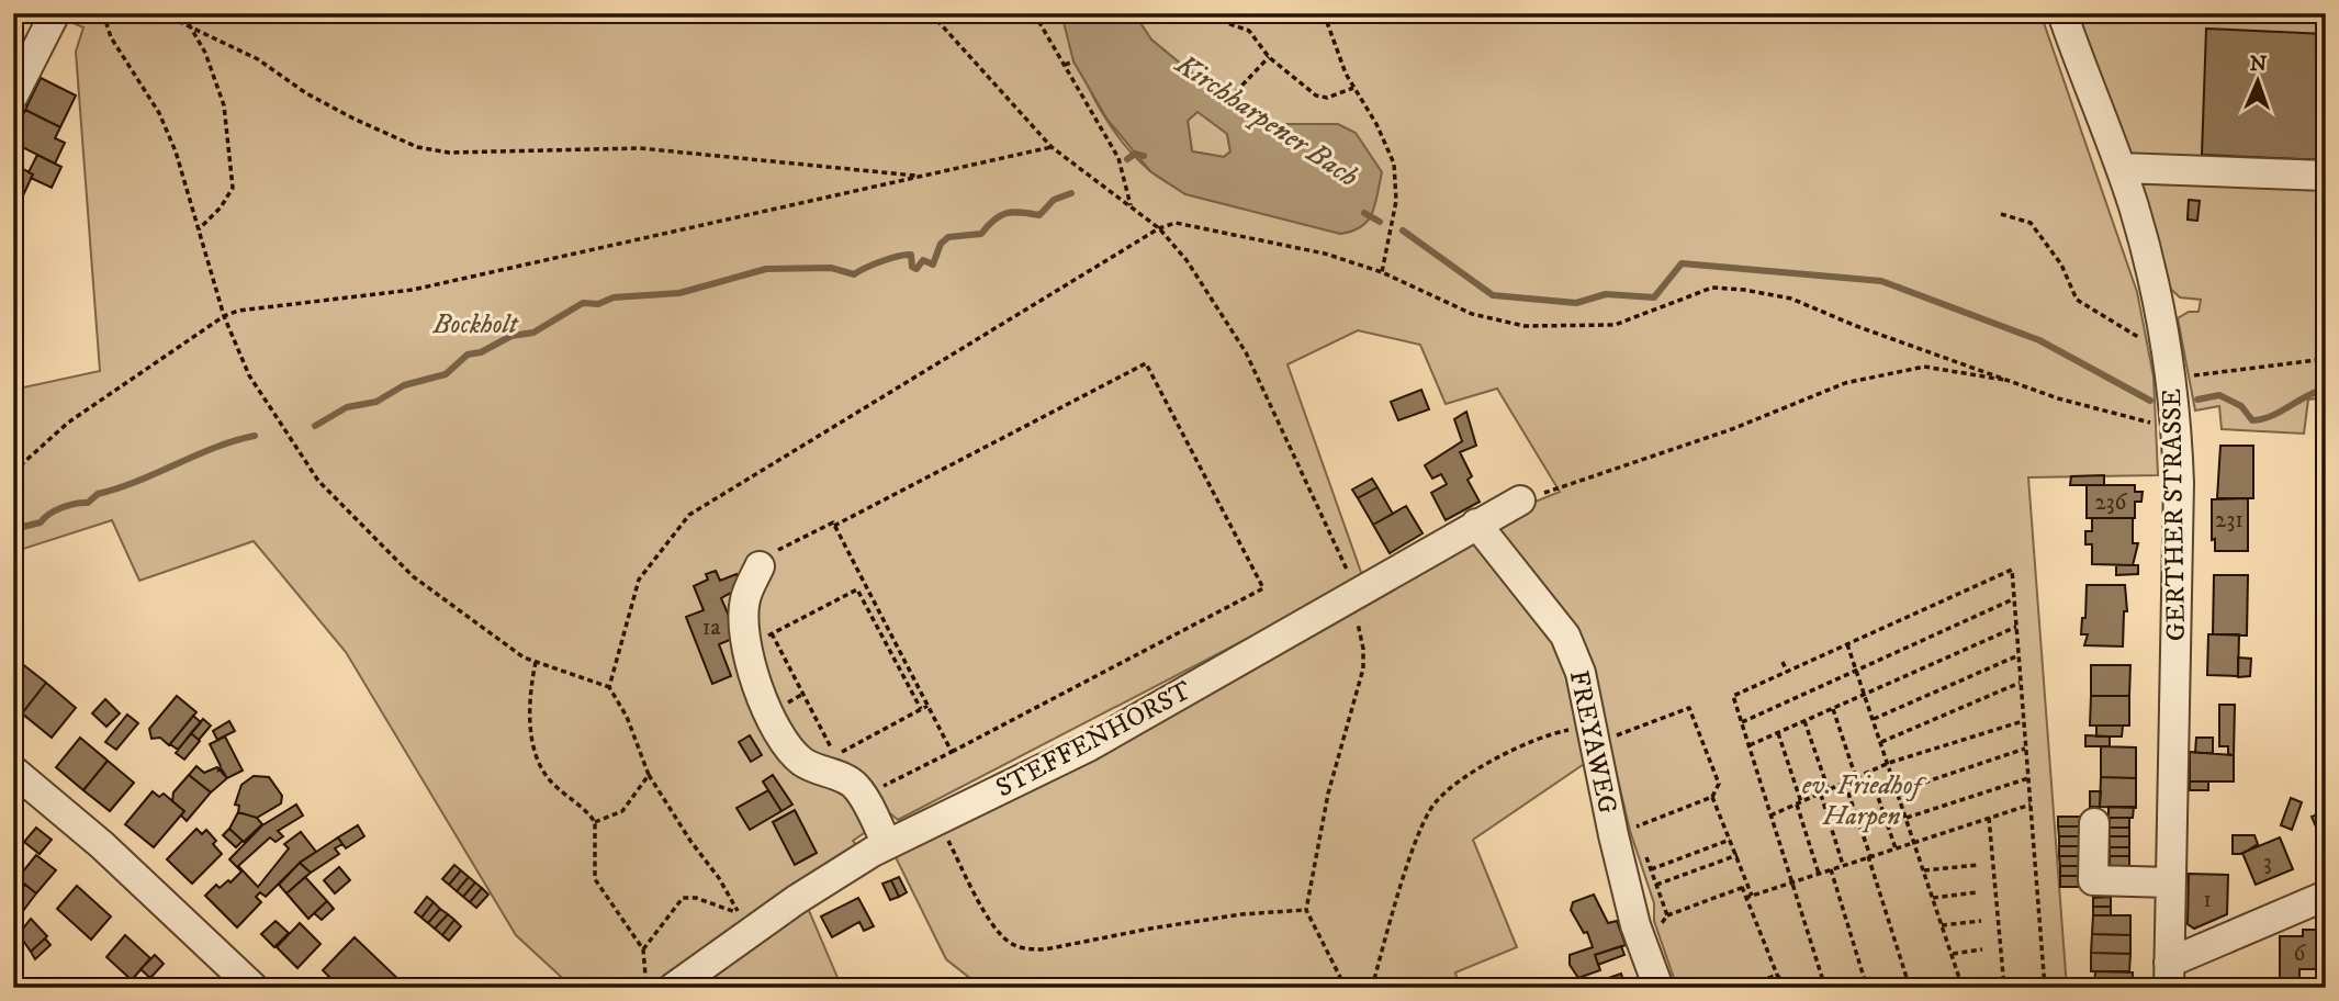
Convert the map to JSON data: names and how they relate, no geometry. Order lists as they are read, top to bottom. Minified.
{"streets":{"street":["GERTHER STRASSE","STEFFENHORST","FREYAWEG"]},"crossings":[["STEFFENHORST","FREYAWEG"]],"water":["Kirchharpener Bach"],"parks":["Bockholt","ev. Friedhof Harpen"],"house_numbers":["236","231","1a","3","1","6"],"north":"top"}
